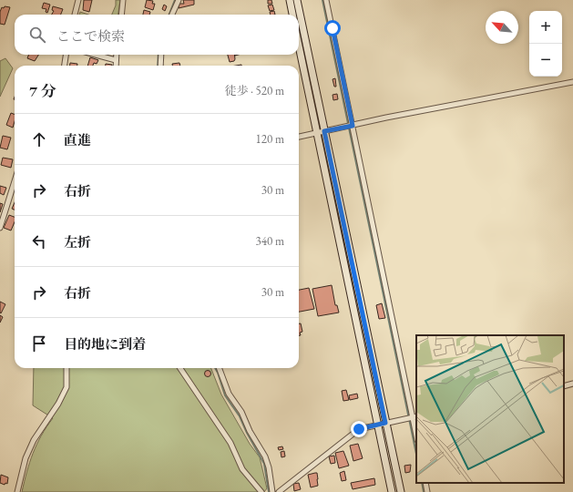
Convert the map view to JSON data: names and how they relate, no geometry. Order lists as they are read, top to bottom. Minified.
{"north":"top left","page":{"map_buttons":["+","−"],"search":"ここで検索","heading":["7 分","徒歩 · 520 m"],"list":[["直進","120 m"],["右折","30 m"],["左折","340 m"],["右折","30 m"],"目的地に到着"]}}
